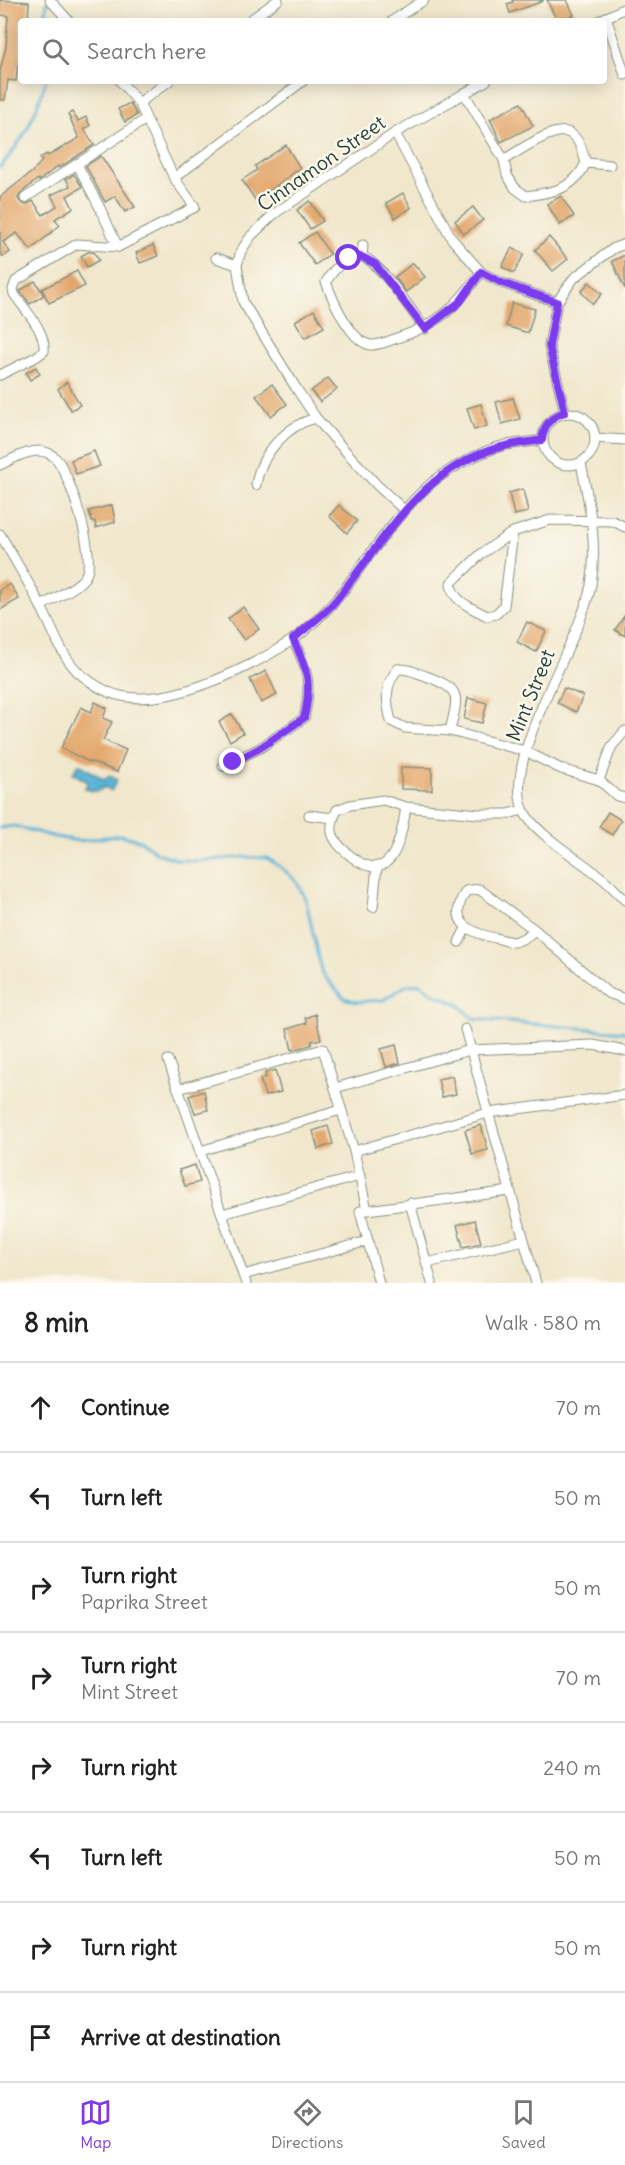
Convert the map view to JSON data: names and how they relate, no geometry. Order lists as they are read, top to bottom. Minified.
{"streets":{"street":["Cinnamon Street","Mint Street"]},"page":{"search":"Search here","heading":["8 min","Walk · 580 m"],"list":[["Continue","70 m"],["Turn left","50 m"],["Turn right","Paprika Street","50 m"],["Turn right","Mint Street","70 m"],["Turn right","240 m"],["Turn left","50 m"],["Turn right","50 m"],"Arrive at destination"],"nav":["Map","Directions","Saved"]}}
